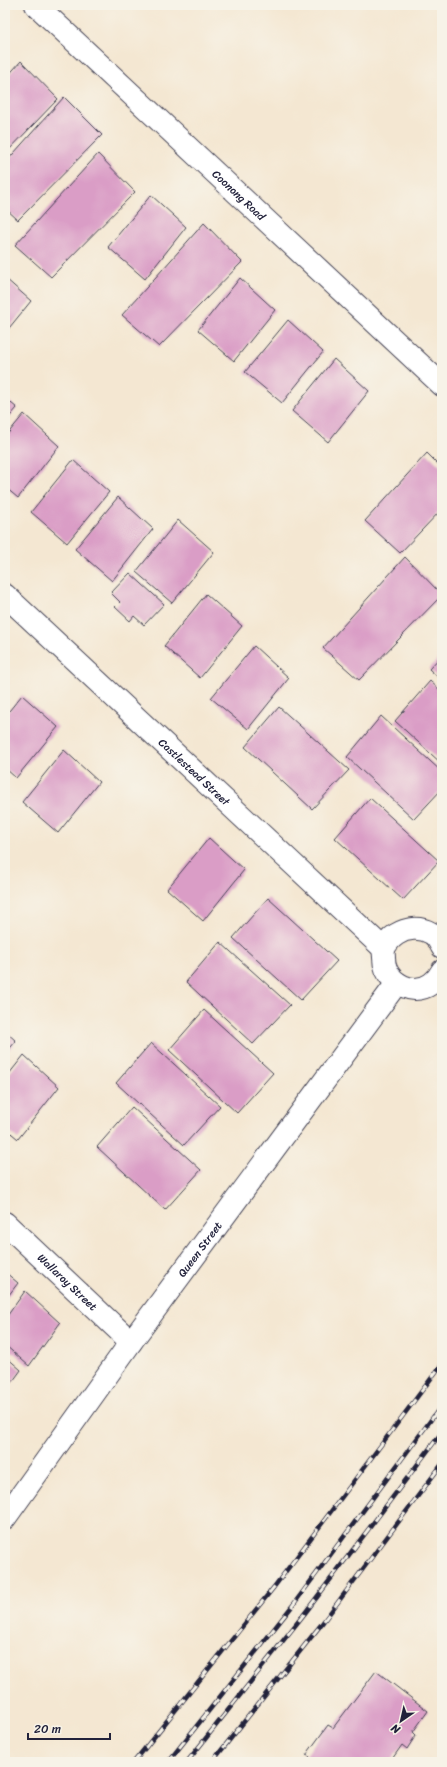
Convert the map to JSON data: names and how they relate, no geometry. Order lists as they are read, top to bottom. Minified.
{"streets":{"street":["Coonong Road","Castlestead Street","Queen Street","Wallaroy Street"]},"crossings":[["Queen Street","Wallaroy Street"]],"scale_bar":"20 m","north":"bottom left"}
